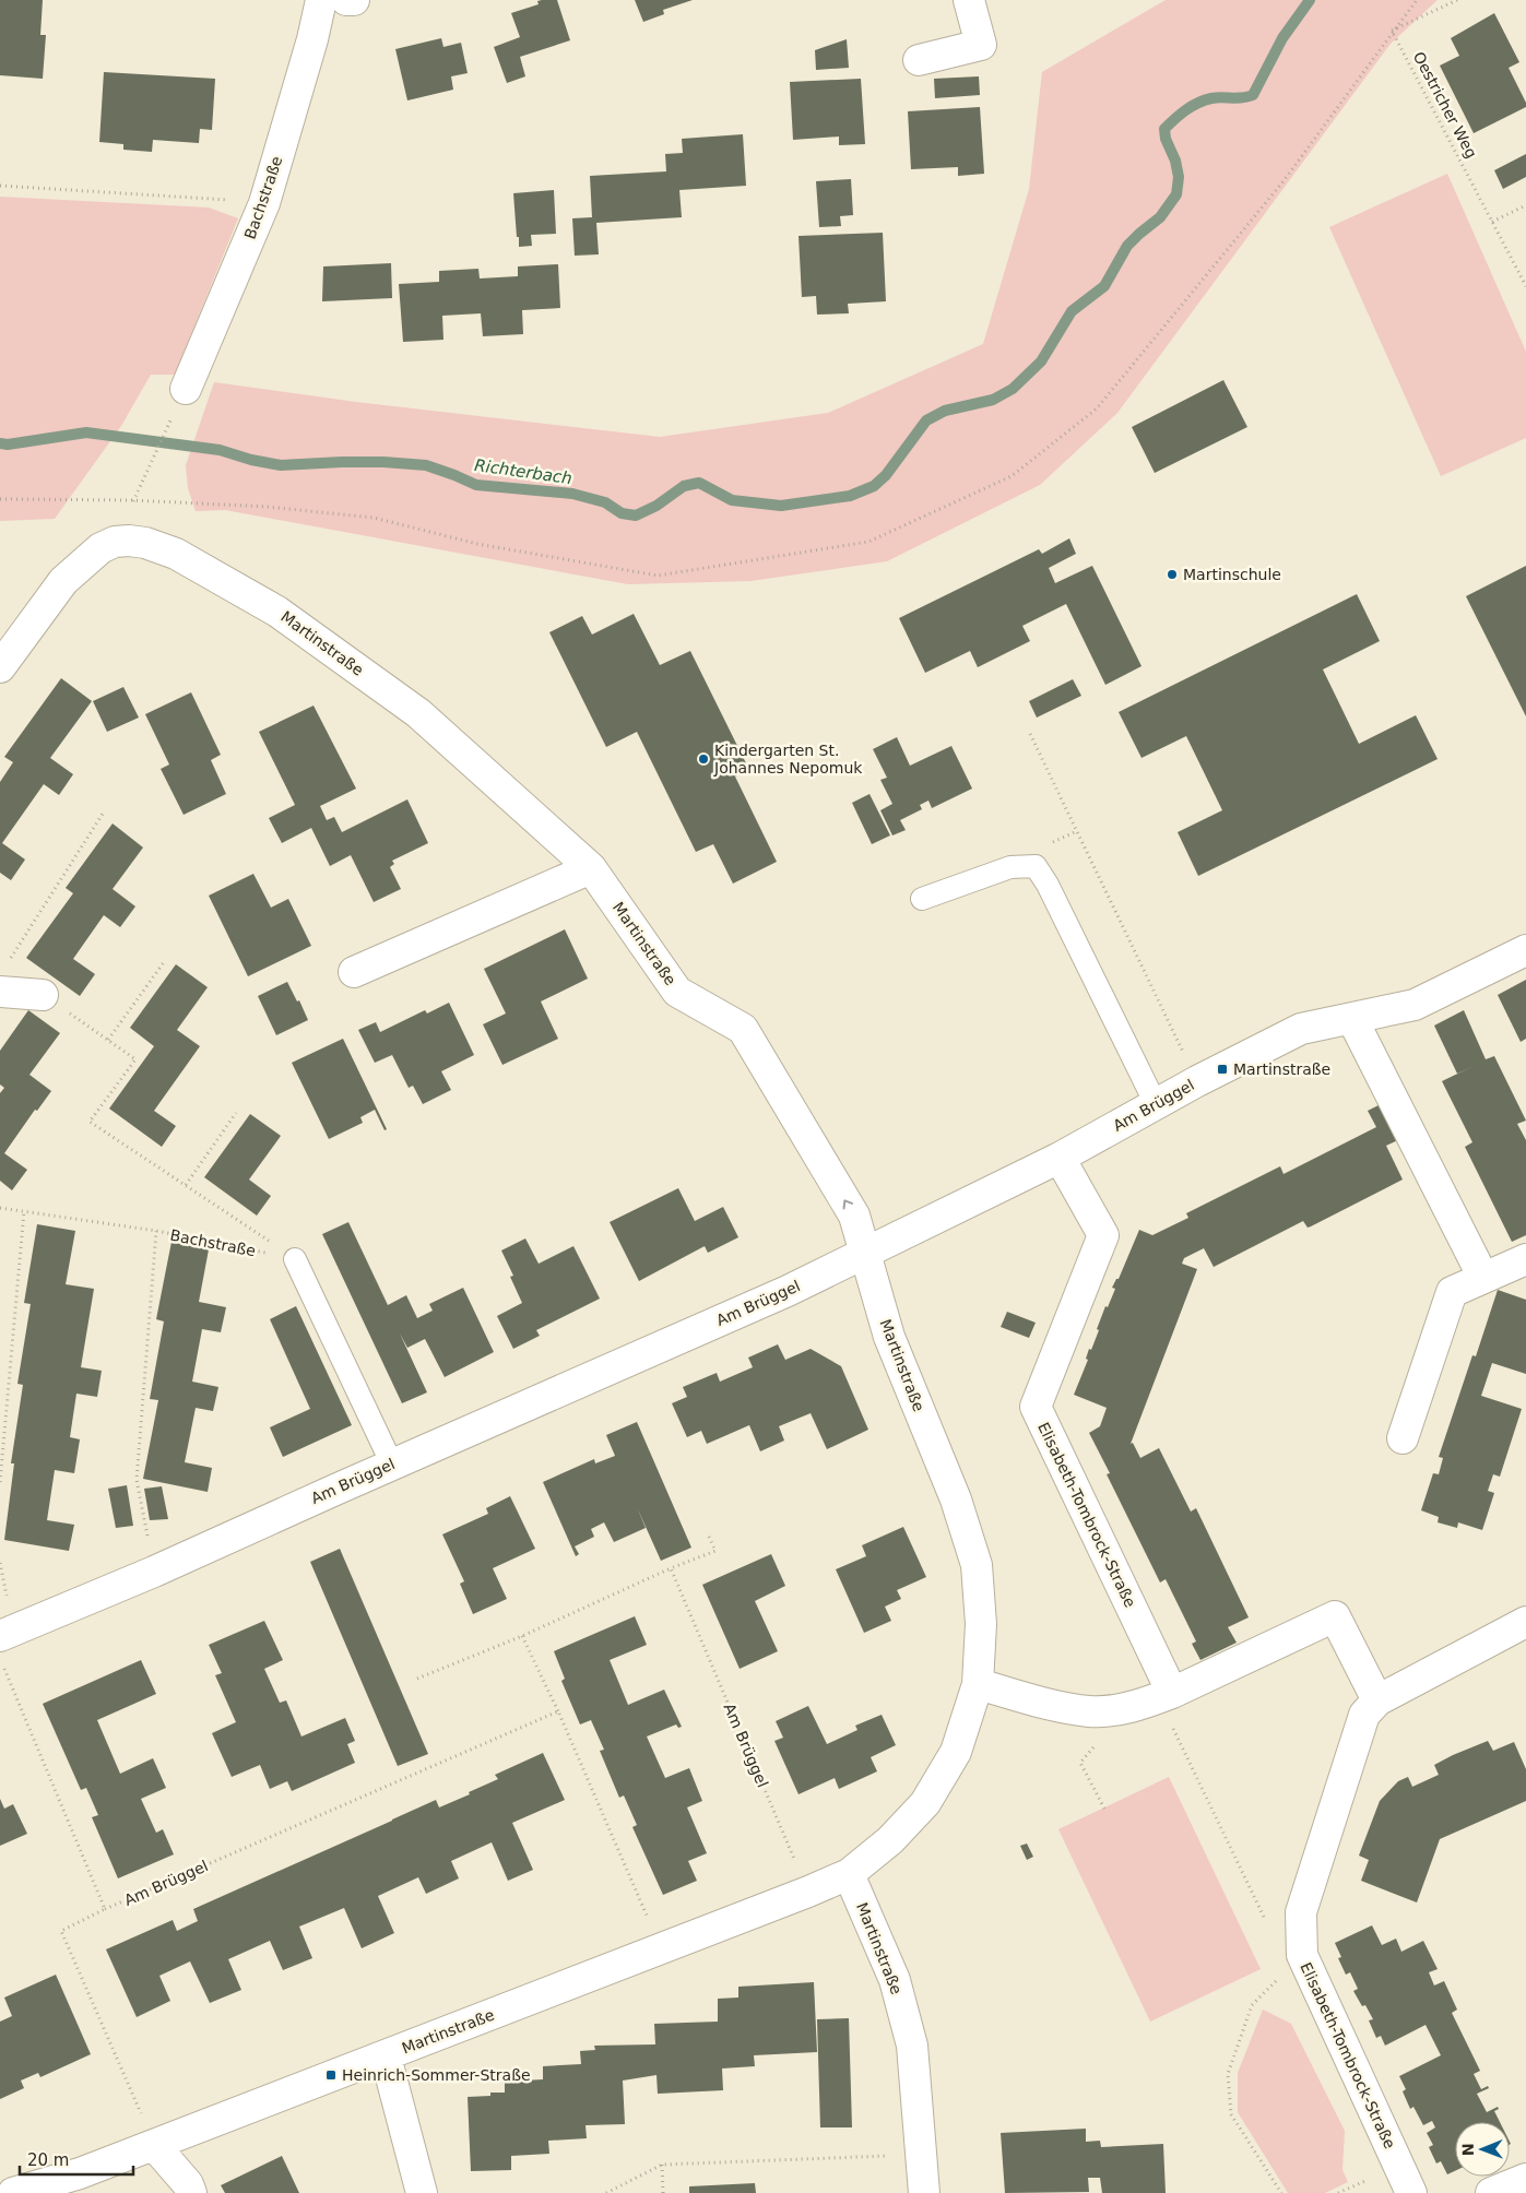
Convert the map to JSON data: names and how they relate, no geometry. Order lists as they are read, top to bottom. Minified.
{"streets":{"street":["Bachstraße","Martinstraße","Am Brüggel","Elisabeth-Tombrock-Straße"],"path":["Oestricher Weg"]},"crossings":[["Martinstraße","Am Brüggel"],["Am Brüggel","Elisabeth-Tombrock-Straße"]],"water":["Richterbach"],"places":{"other":["Martinschule","Kindergarten St. Johannes Nepomuk"],"transit":["Martinstraße","Heinrich-Sommer-Straße"]},"scale_bar":"20 m","north":"left"}
